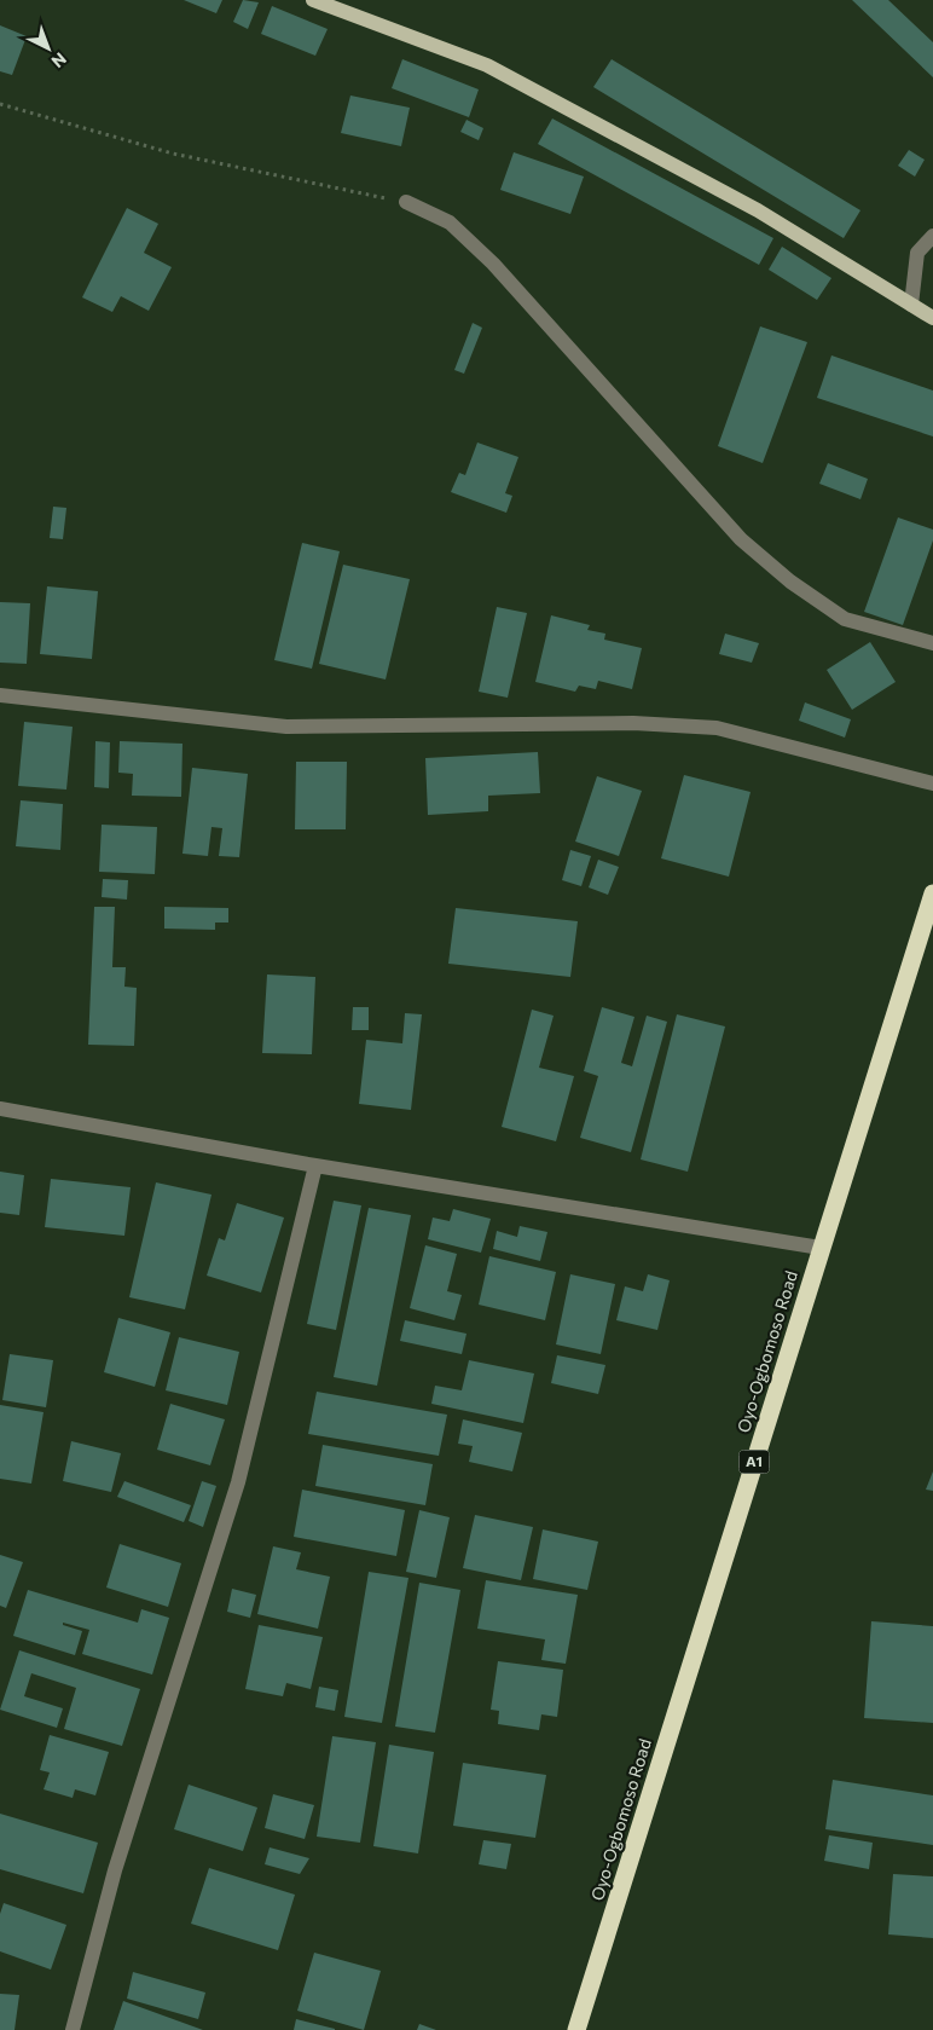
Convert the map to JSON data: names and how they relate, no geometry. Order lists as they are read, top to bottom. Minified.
{"streets":{"highway":["Oyo-Ogbomoso Road","A1"]},"north":"bottom right"}
